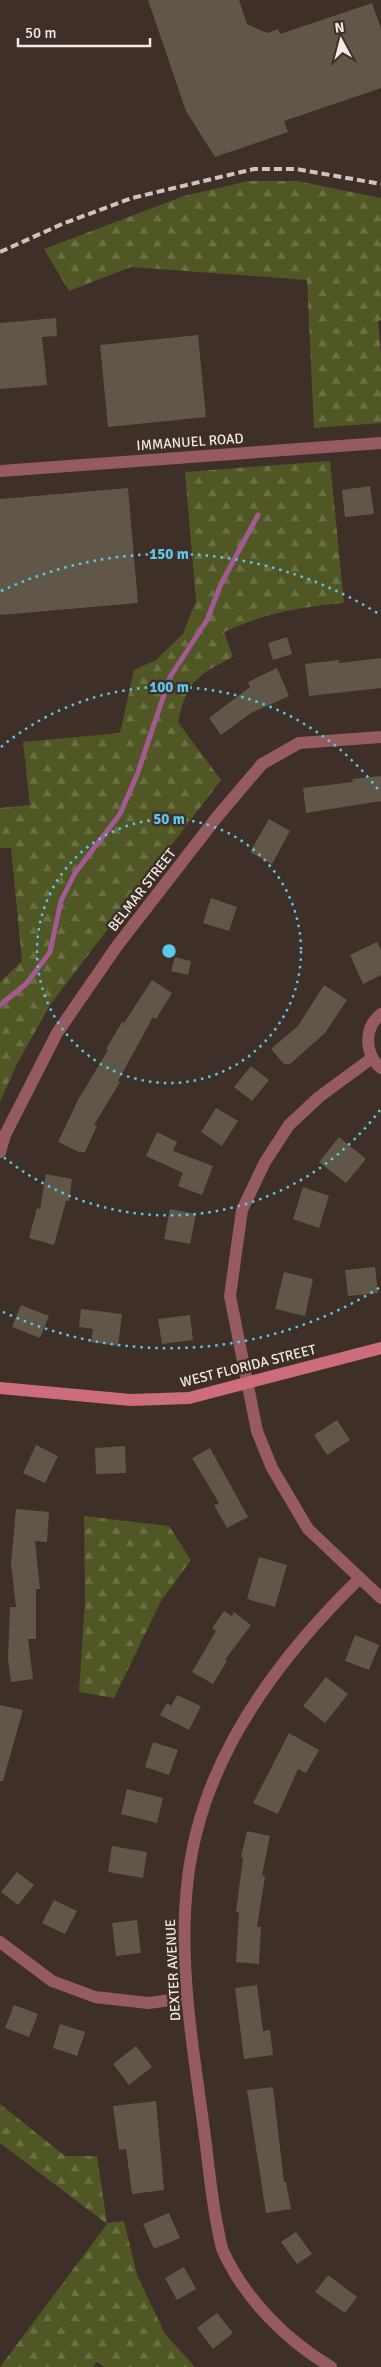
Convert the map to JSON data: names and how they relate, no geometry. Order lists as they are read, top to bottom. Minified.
{"streets":{"street":["IMMANUEL ROAD","BELMAR STREET","WEST FLORIDA STREET","DEXTER AVENUE"]},"scale_bar":"50 m","north":"top","rings":["150 m","100 m","50 m"]}
